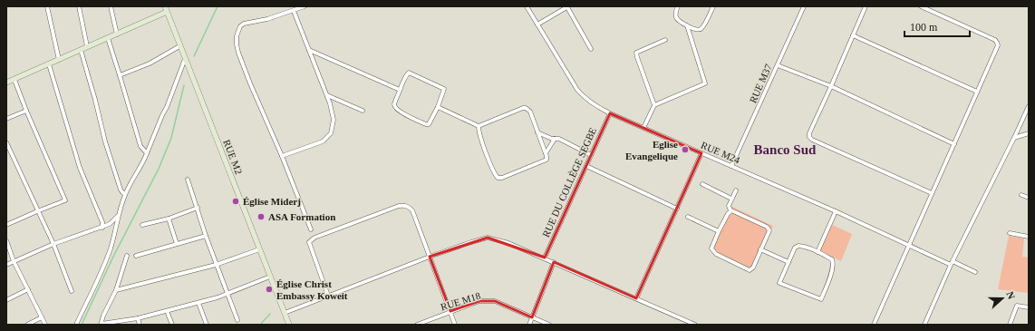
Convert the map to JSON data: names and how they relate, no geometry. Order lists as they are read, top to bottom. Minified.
{"streets":{"street":["RUE M37","RUE M24","RUE M2","RUE DU COLLÈGE SEGBE","RUE M18"]},"crossings":[["RUE M37","RUE M24"],["RUE M24","RUE DU COLLÈGE SEGBE"]],"districts":["Banco Sud"],"places":["Eglise Evangelique","Église Miderj","ASA Formation","Église Christ Embassy Koweit"],"scale_bar":"100 m","north":"right"}
